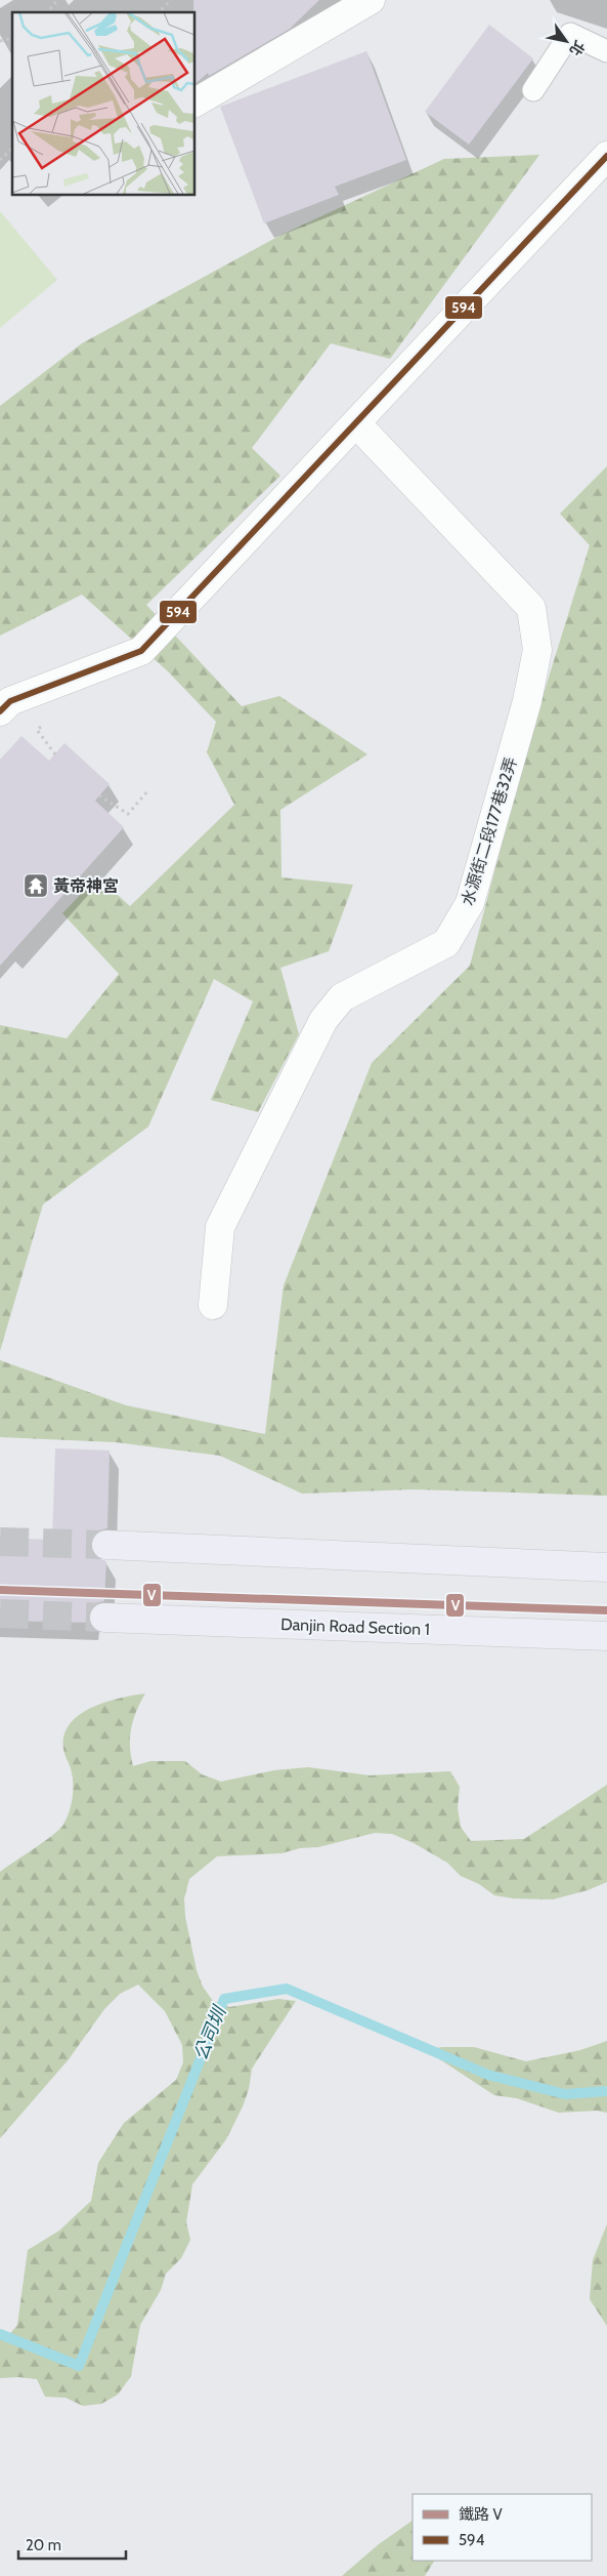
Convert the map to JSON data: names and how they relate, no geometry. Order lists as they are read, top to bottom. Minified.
{"streets":{"main road":["Danjin Road Section 1"],"street":["水源街二段177巷32弄"]},"water":["公司圳"],"places":{"temple":["黃帝神宮"]},"lines":["transit line 594","rail line V"],"legend":["鐵路 V","594"],"scale_bar":"20 m","north":"bottom right"}
